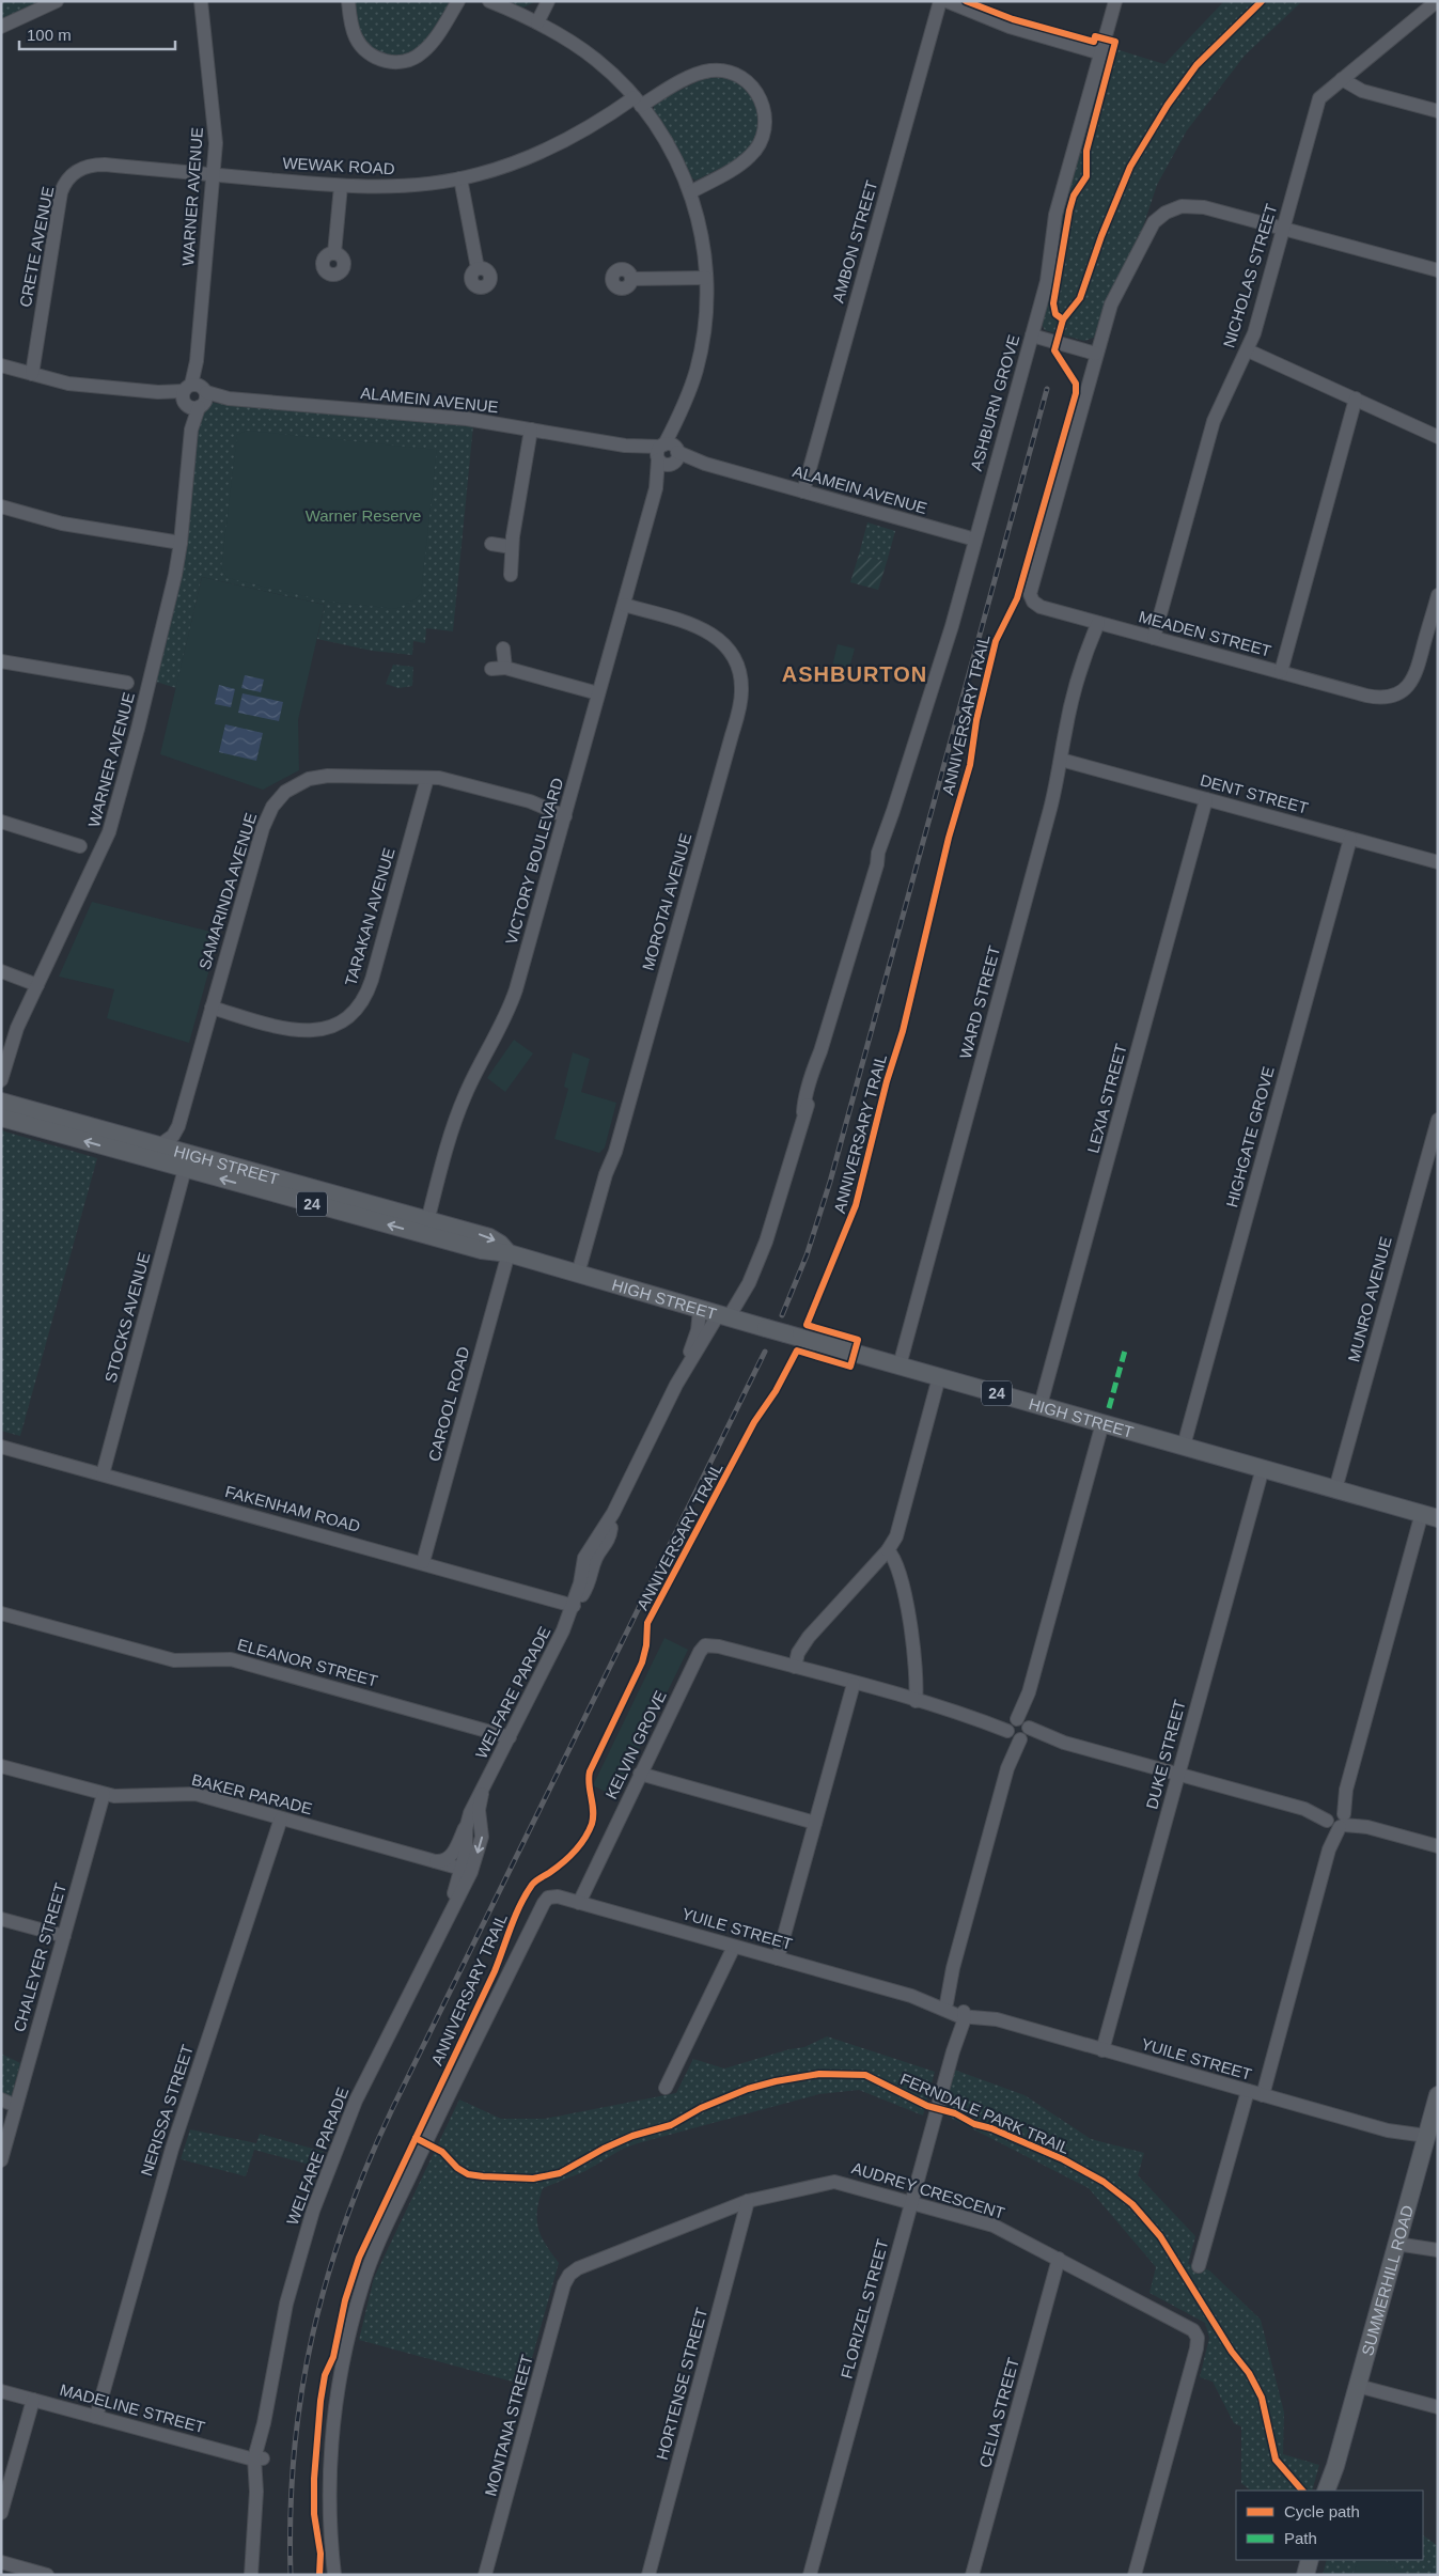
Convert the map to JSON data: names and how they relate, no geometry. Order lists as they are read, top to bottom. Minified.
{"streets":{"main road":["HIGH STREET","24","SUMMERHILL ROAD"],"street":["WEWAK ROAD","WARNER AVENUE","AMBON STREET","CRETE AVENUE","NICHOLAS STREET","ALAMEIN AVENUE","ASHBURN GROVE","MEADEN STREET","DENT STREET","VICTORY BOULEVARD","SAMARINDA AVENUE","MOROTAI AVENUE","TARAKAN AVENUE","WARD STREET","LEXIA STREET","HIGHGATE GROVE","MUNRO AVENUE","STOCKS AVENUE","CAROOL ROAD","FAKENHAM ROAD","ELEANOR STREET","WELFARE PARADE","KELVIN GROVE","DUKE STREET","BAKER PARADE","YUILE STREET","CHALEYER STREET","NERISSA STREET","AUDREY CRESCENT","FLORIZEL STREET","HORTENSE STREET","MADELINE STREET","CELIA STREET","MONTANA STREET"],"cycle path":["ANNIVERSARY TRAIL","FERNDALE PARK TRAIL"]},"crossings":[["WEWAK ROAD","WARNER AVENUE"],["WEWAK ROAD","CRETE AVENUE"],["WEWAK ROAD","VICTORY BOULEVARD"],["WARNER AVENUE","CRETE AVENUE"],["WARNER AVENUE","ALAMEIN AVENUE"],["AMBON STREET","ALAMEIN AVENUE"],["CRETE AVENUE","ALAMEIN AVENUE"],["NICHOLAS STREET","MEADEN STREET"],["ALAMEIN AVENUE","ASHBURN GROVE"],["ALAMEIN AVENUE","VICTORY BOULEVARD"],["ASHBURN GROVE","HIGH STREET"],["ASHBURN GROVE","WELFARE PARADE"],["MEADEN STREET","WARD STREET"],["DENT STREET","WARD STREET"],["DENT STREET","LEXIA STREET"],["DENT STREET","HIGHGATE GROVE"],["VICTORY BOULEVARD","SAMARINDA AVENUE"],["VICTORY BOULEVARD","MOROTAI AVENUE"],["VICTORY BOULEVARD","HIGH STREET"],["SAMARINDA AVENUE","TARAKAN AVENUE"],["SAMARINDA AVENUE","HIGH STREET"],["MOROTAI AVENUE","HIGH STREET"],["WARD STREET","HIGH STREET"],["LEXIA STREET","HIGH STREET"],["HIGHGATE GROVE","HIGH STREET"],["HIGH STREET","MUNRO AVENUE"],["HIGH STREET","STOCKS AVENUE"],["HIGH STREET","CAROOL ROAD"],["HIGH STREET","WELFARE PARADE"],["HIGH STREET","DUKE STREET"],["STOCKS AVENUE","FAKENHAM ROAD"],["CAROOL ROAD","FAKENHAM ROAD"],["FAKENHAM ROAD","WELFARE PARADE"],["ELEANOR STREET","WELFARE PARADE"],["WELFARE PARADE","BAKER PARADE"],["WELFARE PARADE","MADELINE STREET"],["KELVIN GROVE","YUILE STREET"],["DUKE STREET","YUILE STREET"],["BAKER PARADE","CHALEYER STREET"],["BAKER PARADE","NERISSA STREET"],["YUILE STREET","SUMMERHILL ROAD"],["YUILE STREET","FLORIZEL STREET"],["NERISSA STREET","MADELINE STREET"],["AUDREY CRESCENT","FLORIZEL STREET"],["AUDREY CRESCENT","HORTENSE STREET"],["AUDREY CRESCENT","CELIA STREET"],["AUDREY CRESCENT","MONTANA STREET"]],"districts":["ASHBURTON"],"parks":["Warner Reserve"],"legend":["Cycle path","Path"],"scale_bar":"100 m"}
